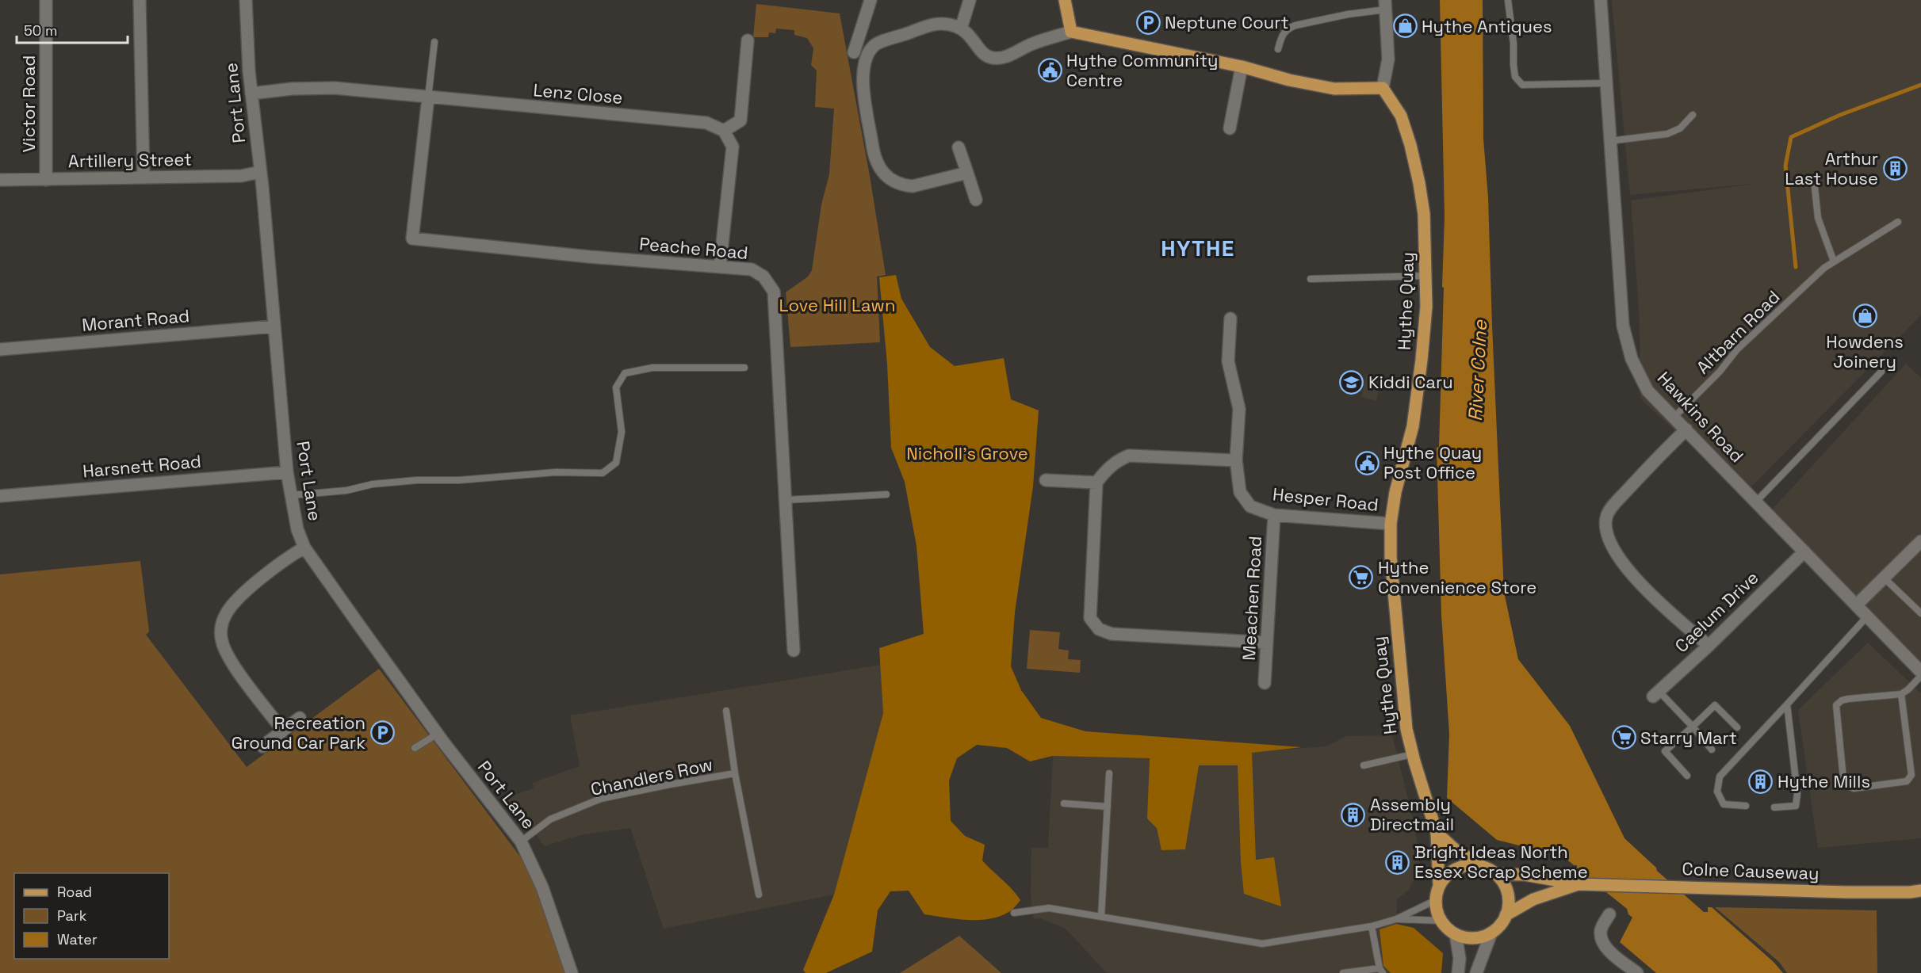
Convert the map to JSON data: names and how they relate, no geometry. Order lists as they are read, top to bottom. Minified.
{"streets":{"main road":["Hythe Quay","Colne Causeway"],"street":["Lenz Close","Port Lane","Victor Road","Artillery Street","Peache Road","Morant Road","Hawkins Road","Harsnett Road","Hesper Road","Meachen Road","Caelum Drive"],"lane":["Altbarn Road","Chandlers Row"]},"crossings":[["Lenz Close","Port Lane"],["Lenz Close","Peache Road"],["Port Lane","Artillery Street"],["Port Lane","Morant Road"],["Port Lane","Harsnett Road"],["Port Lane","Chandlers Row"],["Victor Road","Artillery Street"],["Hythe Quay","Hesper Road"],["Hythe Quay","Colne Causeway"],["Altbarn Road","Hawkins Road"],["Hawkins Road","Caelum Drive"],["Hesper Road","Meachen Road"]],"districts":["HYTHE"],"water":["River Colne"],"parks":["Love Hill Lawn","Nicholl's Grove"],"places":{"parking":["Neptune Court","Recreation Ground Car Park"],"shop":["Hythe Antiques","Howdens Joinery"],"public building":["Hythe Community Centre","Hythe Quay Post Office"],"building":["Arthur Last House","Hythe Mills","Assembly Directmail","Bright Ideas North Essex Scrap Scheme"],"school or university":["Kiddi Caru"],"supermarket":["Hythe Convenience Store","Starry Mart"]},"legend":["Road","Park","Water"],"scale_bar":"50 m"}
